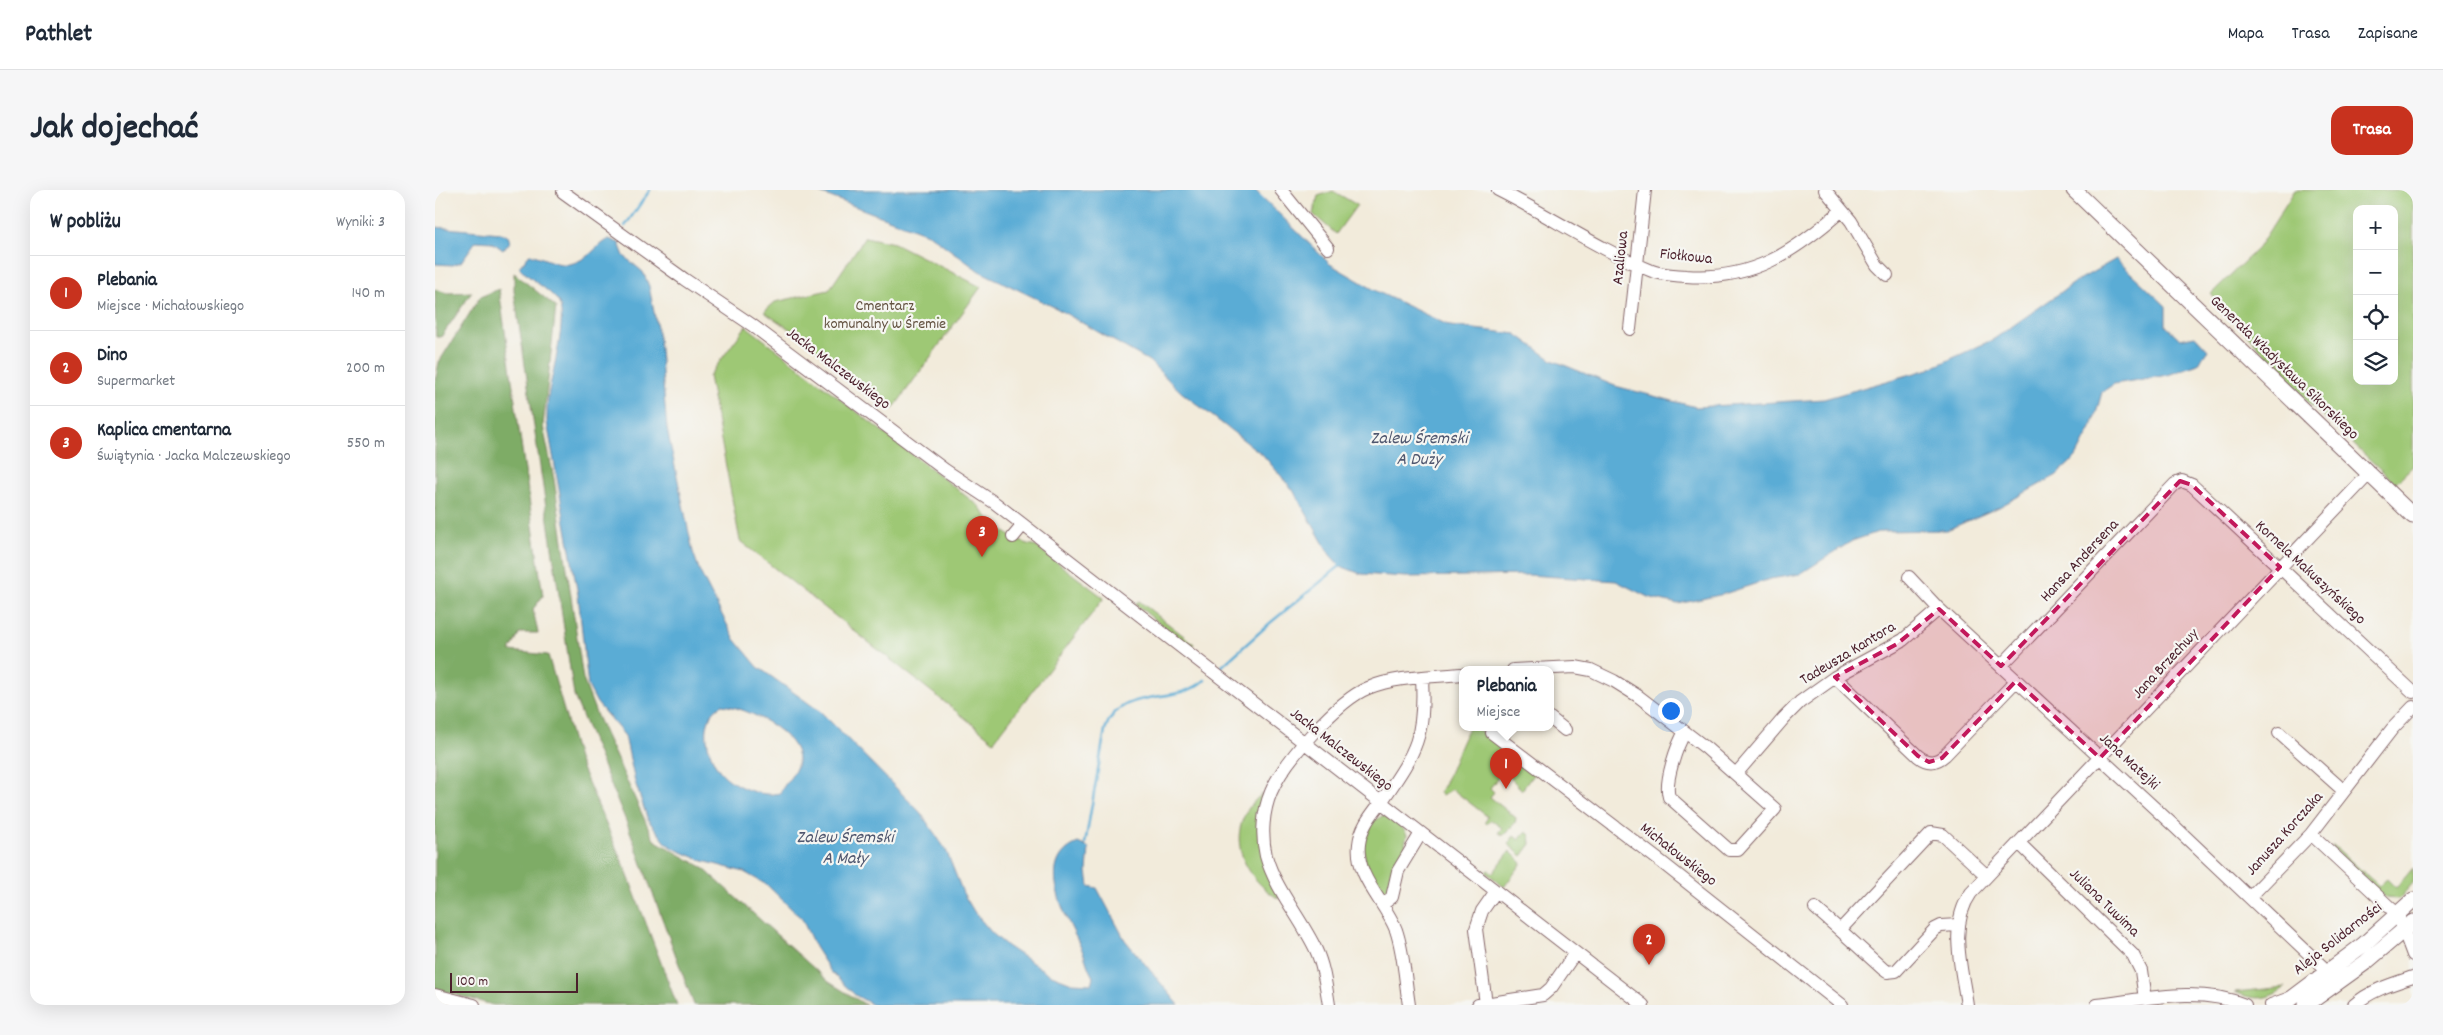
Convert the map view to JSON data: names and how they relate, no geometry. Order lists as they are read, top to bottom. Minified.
{"streets":{"main road":["Generała Władysława Sikorskiego","Aleja Solidarności"],"street":["Fiołkowa","Azaliowa","Jacka Malczewskiego","Hansa Andersena","Kornela Makuszyńskiego","Tadeusza Kantora","Jana Brzechwy","Jana Matejki","Janusza Korczaka","Michałowskiego","Juliana Tuwima"]},"crossings":[["Fiołkowa","Azaliowa"],["Generała Władysława Sikorskiego","Jana Brzechwy"],["Hansa Andersena","Kornela Makuszyńskiego"],["Hansa Andersena","Jana Matejki"],["Kornela Makuszyńskiego","Jana Brzechwy"],["Tadeusza Kantora","Jana Matejki"],["Jana Brzechwy","Jana Matejki"],["Jana Brzechwy","Juliana Tuwima"],["Jana Matejki","Janusza Korczaka"],["Jana Matejki","Aleja Solidarności"]],"water":["Zalew Śremski A Duży","Zalew Śremski A Mały"],"parks":["Cmentarz komunalny w Śremie"],"scale_bar":"100 m","page":{"header":"Pathlet","nav":["Mapa","Trasa","Zapisane"],"title":"Jak dojechać","buttons":"Trasa","heading":["W pobliżu","Wyniki: 3"],"map_buttons":["+","−"],"list":[{"mark":"1","name":"Plebania","note":"Miejsce · Michałowskiego","value":"140 m"},{"mark":"2","name":"Dino","note":"Supermarket","value":"200 m"},{"mark":"3","name":"Kaplica cmentarna","note":"Świątynia · Jacka Malczewskiego","value":"550 m"}],"pins":["3","1","2"],"popup":["Plebania","Miejsce"],"scale":"100 m"}}
